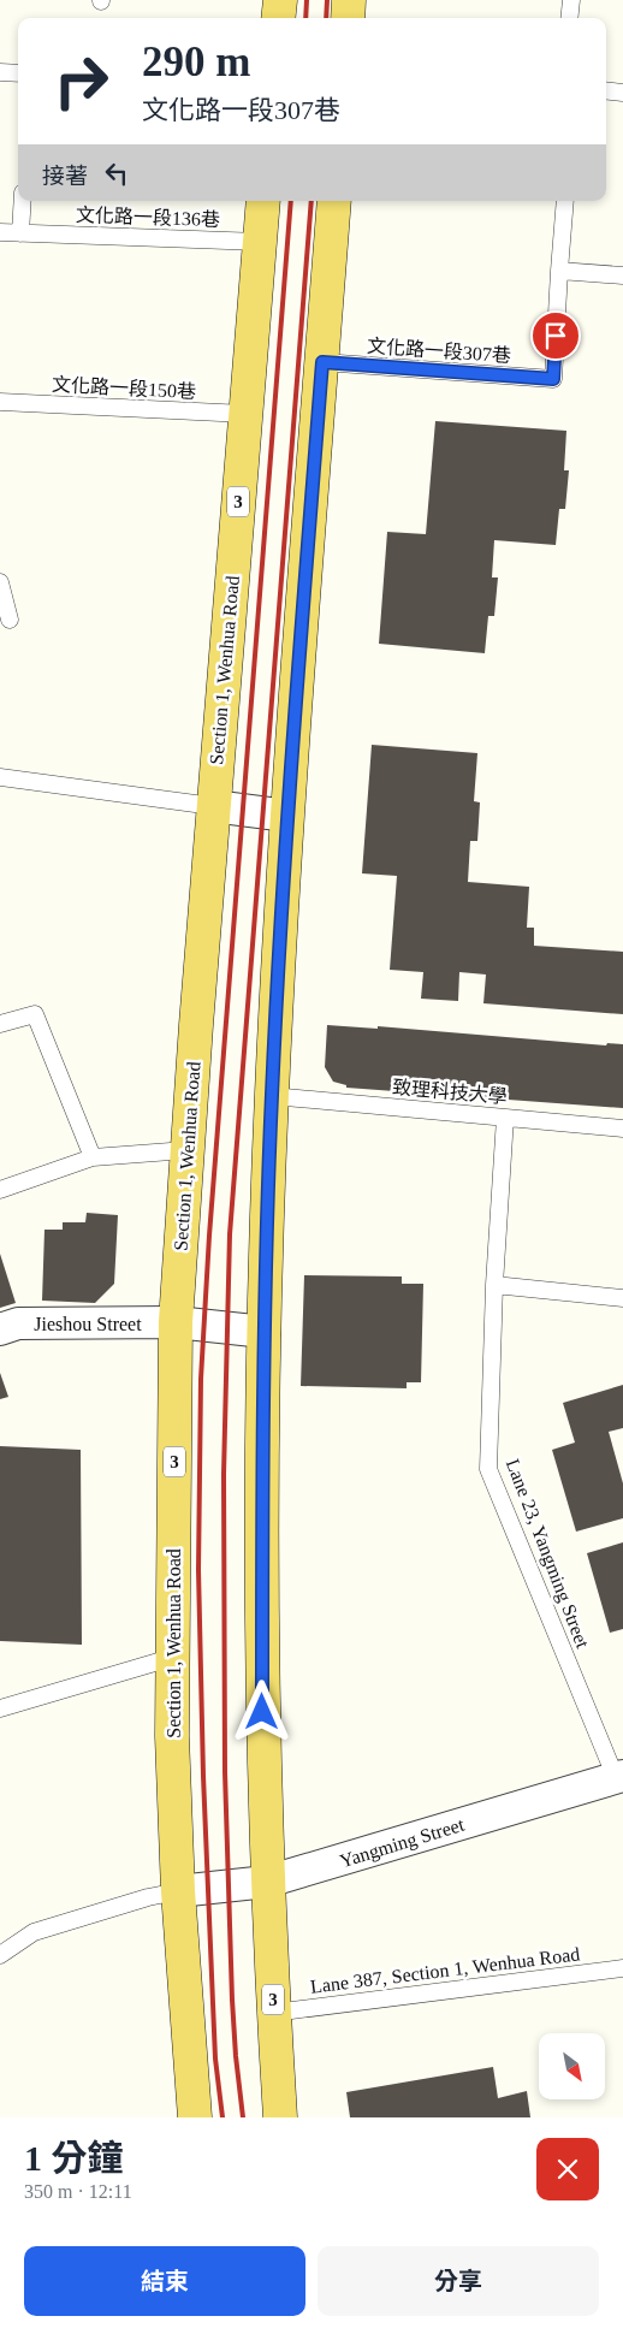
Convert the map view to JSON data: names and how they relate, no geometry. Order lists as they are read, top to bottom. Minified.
{"streets":{"main road":["3","Section 1, Wenhua Road"],"street":["Jieshou Street","Yangming Street"],"lane":["文化路一段136巷","文化路一段307巷","文化路一段150巷","致理科技大學","Lane 23, Yangming Street","Lane 387, Section 1, Wenhua Road"]},"crossings":[["文化路一段136巷","Section 1, Wenhua Road"],["文化路一段307巷","3"],["文化路一段150巷","Section 1, Wenhua Road"],["3","致理科技大學"],["3","Jieshou Street"],["3","Yangming Street"],["3","Lane 387, Section 1, Wenhua Road"],["Section 1, Wenhua Road","Jieshou Street"],["Section 1, Wenhua Road","Yangming Street"],["致理科技大學","Lane 23, Yangming Street"],["Lane 23, Yangming Street","Yangming Street"]],"north":"bottom right","page":{"turn":["290 m","文化路一段307巷"],"then":"接著","heading":["1 分鐘","350 m · 12:11"],"buttons":["結束","分享"]}}
